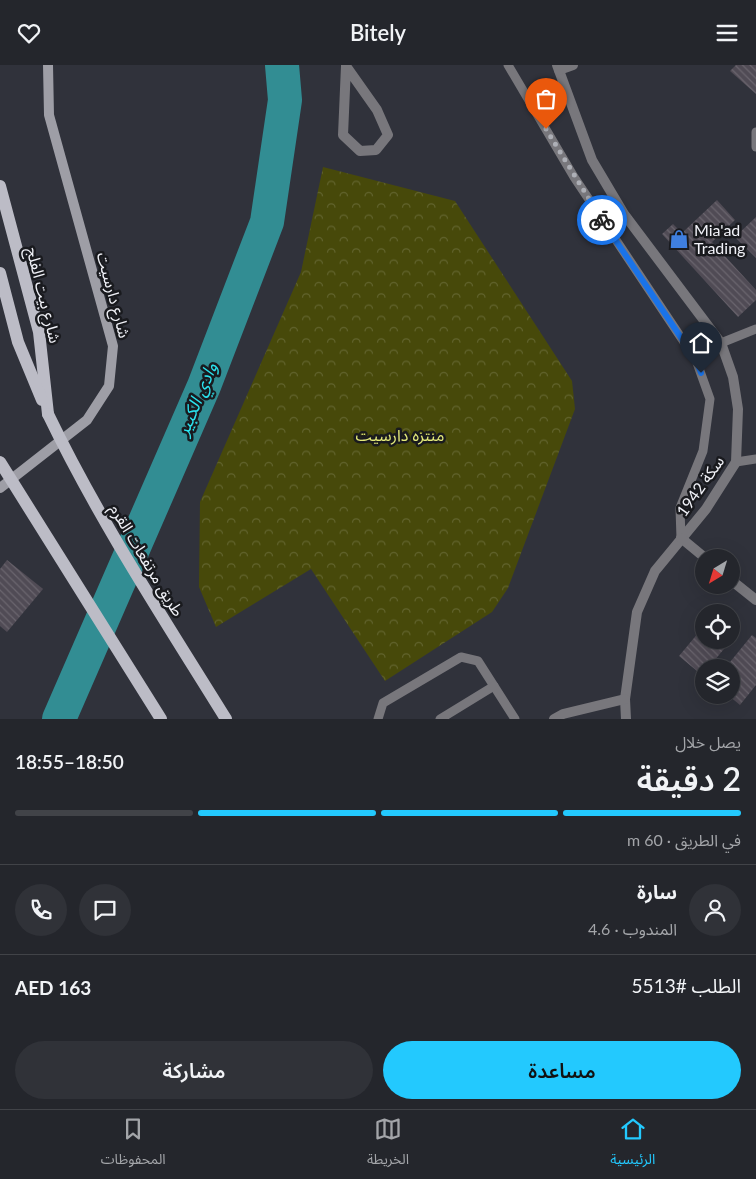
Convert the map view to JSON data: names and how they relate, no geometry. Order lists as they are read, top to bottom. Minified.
{"streets":{"main road":["شارع بيت الفلج","طريق مرتفعات القرم"],"street":["شارع دارسيت","سكة 1942"]},"crossings":[["شارع بيت الفلج","طريق مرتفعات القرم"]],"water":["وادي الكبير"],"parks":["منتزه دارسيت"],"places":{"shop":["Mia'ad Trading"]},"north":"bottom left","page":{"header":"Bitely","heading":["2 دقيقة","يصل خلال","18:50–18:55"],"panel":["سارة","المندوب · 4.6","الطلب #5513","AED 163"],"bar":"في الطريق · 60 m","buttons":["مساعدة","مشاركة"],"tabs":["الرئيسية","الخريطة","المحفوظات"]}}
